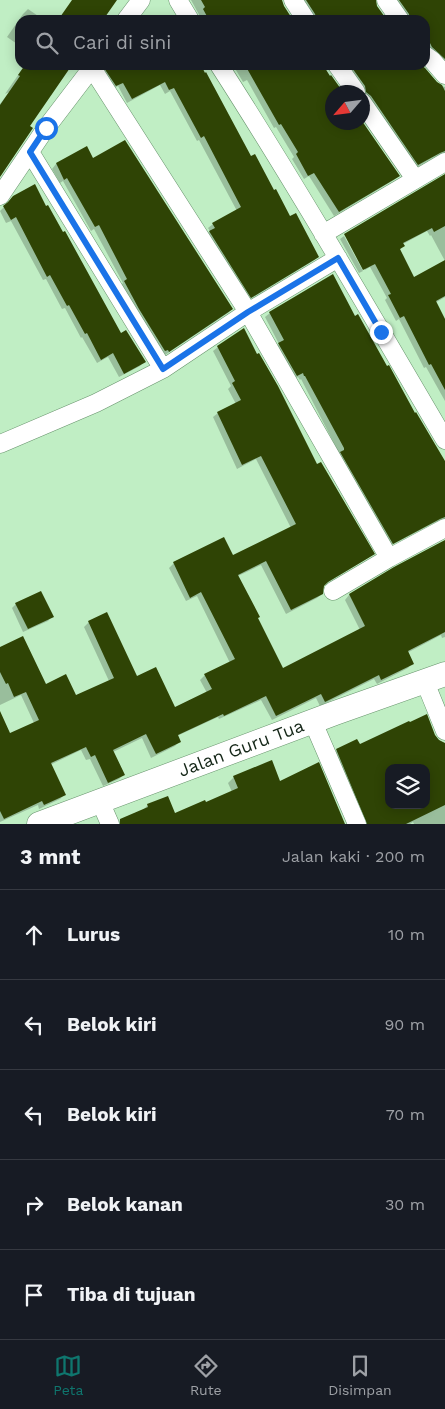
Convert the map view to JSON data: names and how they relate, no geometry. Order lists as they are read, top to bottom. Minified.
{"streets":{"main road":["Jalan Guru Tua"]},"north":"bottom left","page":{"search":"Cari di sini","heading":["3 mnt","Jalan kaki · 200 m"],"list":[["Lurus","10 m"],["Belok kiri","90 m"],["Belok kiri","70 m"],["Belok kanan","30 m"],"Tiba di tujuan"],"nav":["Peta","Rute","Disimpan"]}}
